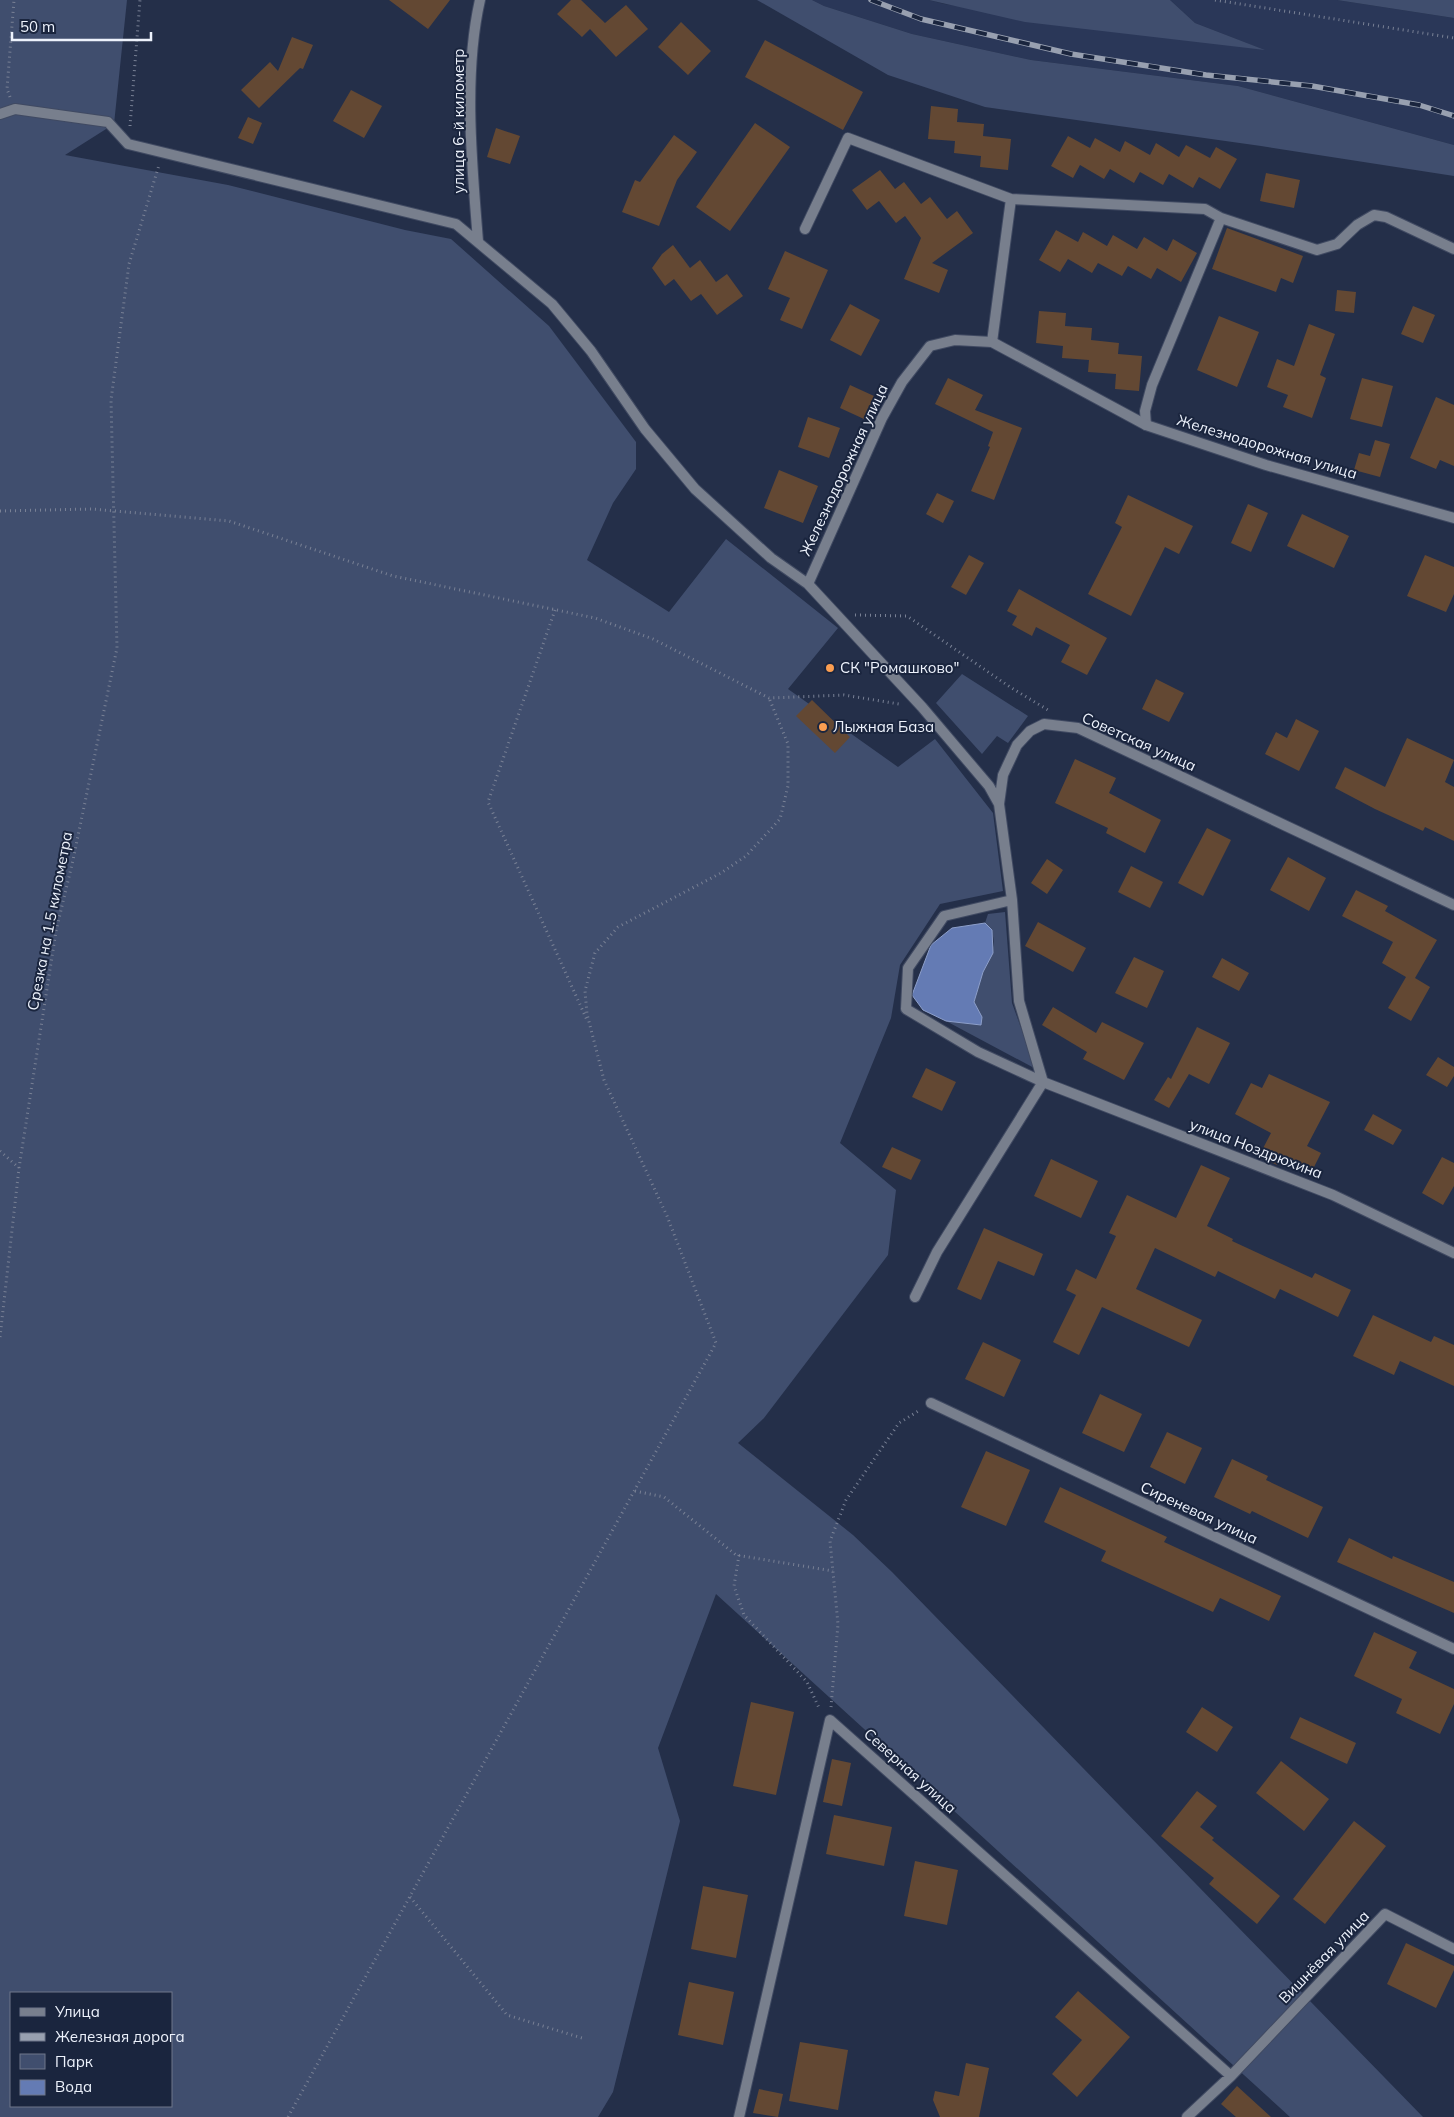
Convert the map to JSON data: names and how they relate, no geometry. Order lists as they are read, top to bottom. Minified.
{"streets":{"street":["улица 6-й километр","Железнодорожная улица","Советская улица","улица Ноздрюхина","Сиреневая улица","Северная улица","Вишнёвая улица"],"path":["Срезка на 1.5 километра"]},"crossings":[["Советская улица","улица Ноздрюхина"],["Северная улица","Вишнёвая улица"]],"places":["СК \"Ромашково\"","Лыжная База"],"legend":["Улица","Железная дорога","Парк","Вода"],"scale_bar":"50 m"}
